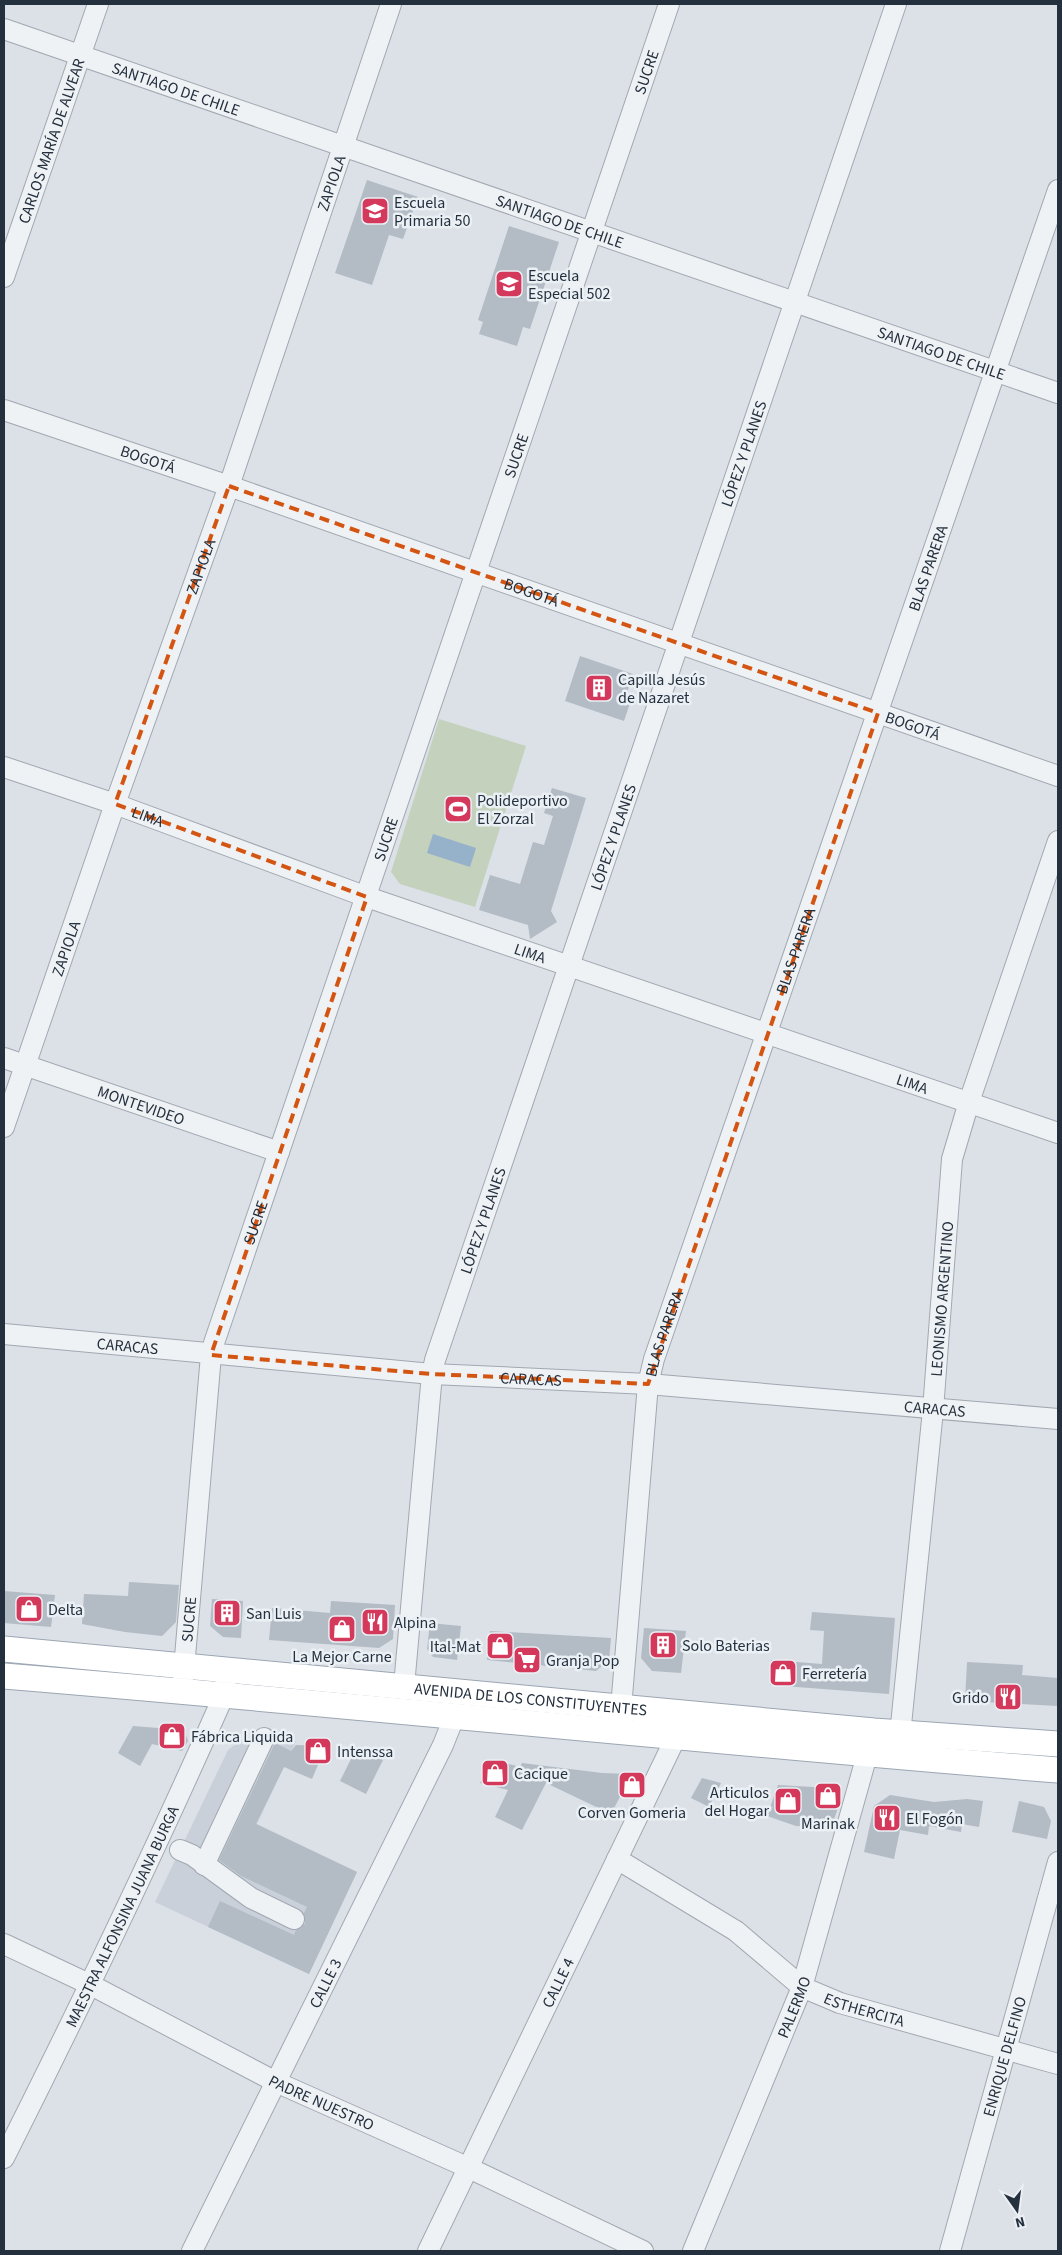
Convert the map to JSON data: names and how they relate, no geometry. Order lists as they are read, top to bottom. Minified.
{"streets":{"main road":["AVENIDA DE LOS CONSTITUYENTES"],"street":["SUCRE","SANTIAGO DE CHILE","CARLOS MARÍA DE ALVEAR","ZAPIOLA","LÓPEZ Y PLANES","BOGOTÁ","BLAS PARERA","LIMA","MONTEVIDEO","LEONISMO ARGENTINO","CARACAS","MAESTRA ALFONSINA JUANA BURGA","CALLE 4","CALLE 3","PALERMO","ESTHERCITA","ENRIQUE DELFINO","PADRE NUESTRO"]},"crossings":[["SUCRE","SANTIAGO DE CHILE"],["SUCRE","BOGOTÁ"],["SUCRE","LIMA"],["SUCRE","MONTEVIDEO"],["SUCRE","CARACAS"],["SUCRE","AVENIDA DE LOS CONSTITUYENTES"],["SANTIAGO DE CHILE","CARLOS MARÍA DE ALVEAR"],["SANTIAGO DE CHILE","ZAPIOLA"],["SANTIAGO DE CHILE","LÓPEZ Y PLANES"],["SANTIAGO DE CHILE","BLAS PARERA"],["ZAPIOLA","BOGOTÁ"],["ZAPIOLA","LIMA"],["ZAPIOLA","MONTEVIDEO"],["LÓPEZ Y PLANES","BOGOTÁ"],["LÓPEZ Y PLANES","LIMA"],["LÓPEZ Y PLANES","CARACAS"],["LÓPEZ Y PLANES","AVENIDA DE LOS CONSTITUYENTES"],["BOGOTÁ","BLAS PARERA"],["BLAS PARERA","LIMA"],["BLAS PARERA","CARACAS"],["BLAS PARERA","AVENIDA DE LOS CONSTITUYENTES"],["LIMA","LEONISMO ARGENTINO"],["LEONISMO ARGENTINO","CARACAS"],["LEONISMO ARGENTINO","AVENIDA DE LOS CONSTITUYENTES"],["AVENIDA DE LOS CONSTITUYENTES","MAESTRA ALFONSINA JUANA BURGA"],["AVENIDA DE LOS CONSTITUYENTES","CALLE 4"],["AVENIDA DE LOS CONSTITUYENTES","CALLE 3"],["AVENIDA DE LOS CONSTITUYENTES","PALERMO"],["MAESTRA ALFONSINA JUANA BURGA","PADRE NUESTRO"],["CALLE 4","ESTHERCITA"],["CALLE 4","PADRE NUESTRO"],["CALLE 3","PADRE NUESTRO"],["PALERMO","ESTHERCITA"],["ESTHERCITA","ENRIQUE DELFINO"]],"places":{"school or university":["Escuela Primaria 50","Escuela Especial 502"],"building":["Capilla Jesús de Nazaret","San Luis","Solo Baterias"],"sports":["Polideportivo El Zorzal"],"shop":["Delta","La Mejor Carne","Ital-Mat","Ferretería","Fábrica Liquida","Intenssa","Cacique","Corven Gomeria","Marinak","Articulos del Hogar"],"restaurant":["Alpina","Grido","El Fogón"],"supermarket":["Granja Pop"]},"north":"bottom"}
